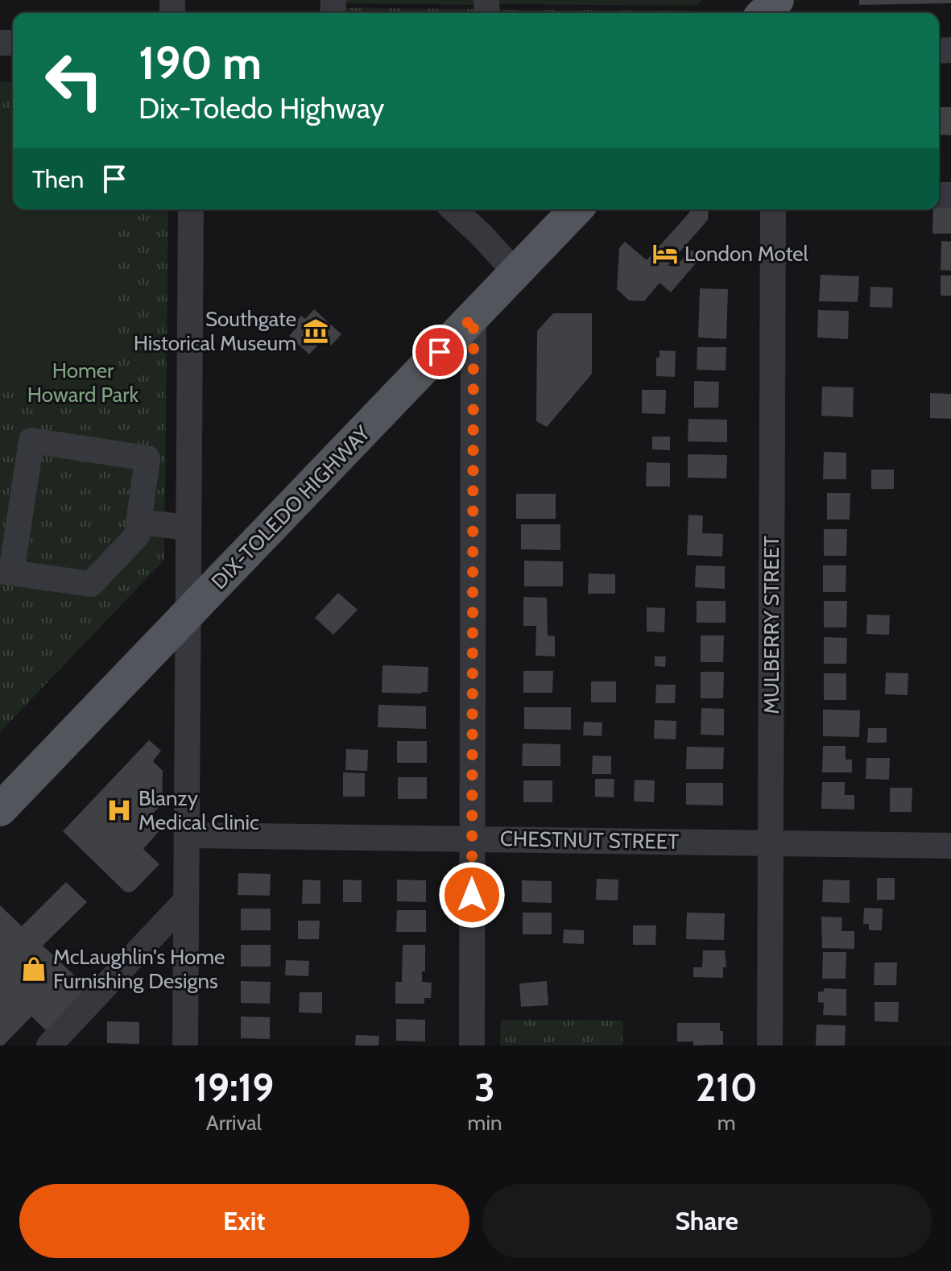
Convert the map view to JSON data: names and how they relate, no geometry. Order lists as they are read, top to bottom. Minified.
{"streets":{"main road":["DIX-TOLEDO HIGHWAY"],"street":["MULBERRY STREET","CHESTNUT STREET"]},"crossings":[["MULBERRY STREET","CHESTNUT STREET"]],"parks":["Homer Howard Park"],"places":{"hotel":["London Motel"],"museum":["Southgate Historical Museum"],"hospital":["Blanzy Medical Clinic"],"shop":["McLaughlin's Home Furnishing Designs"]},"page":{"turn":["190 m","Dix-Toledo Highway"],"then":"Then","eta":["19:19","Arrival","3","min","210","m"],"buttons":["Exit","Share"]}}
